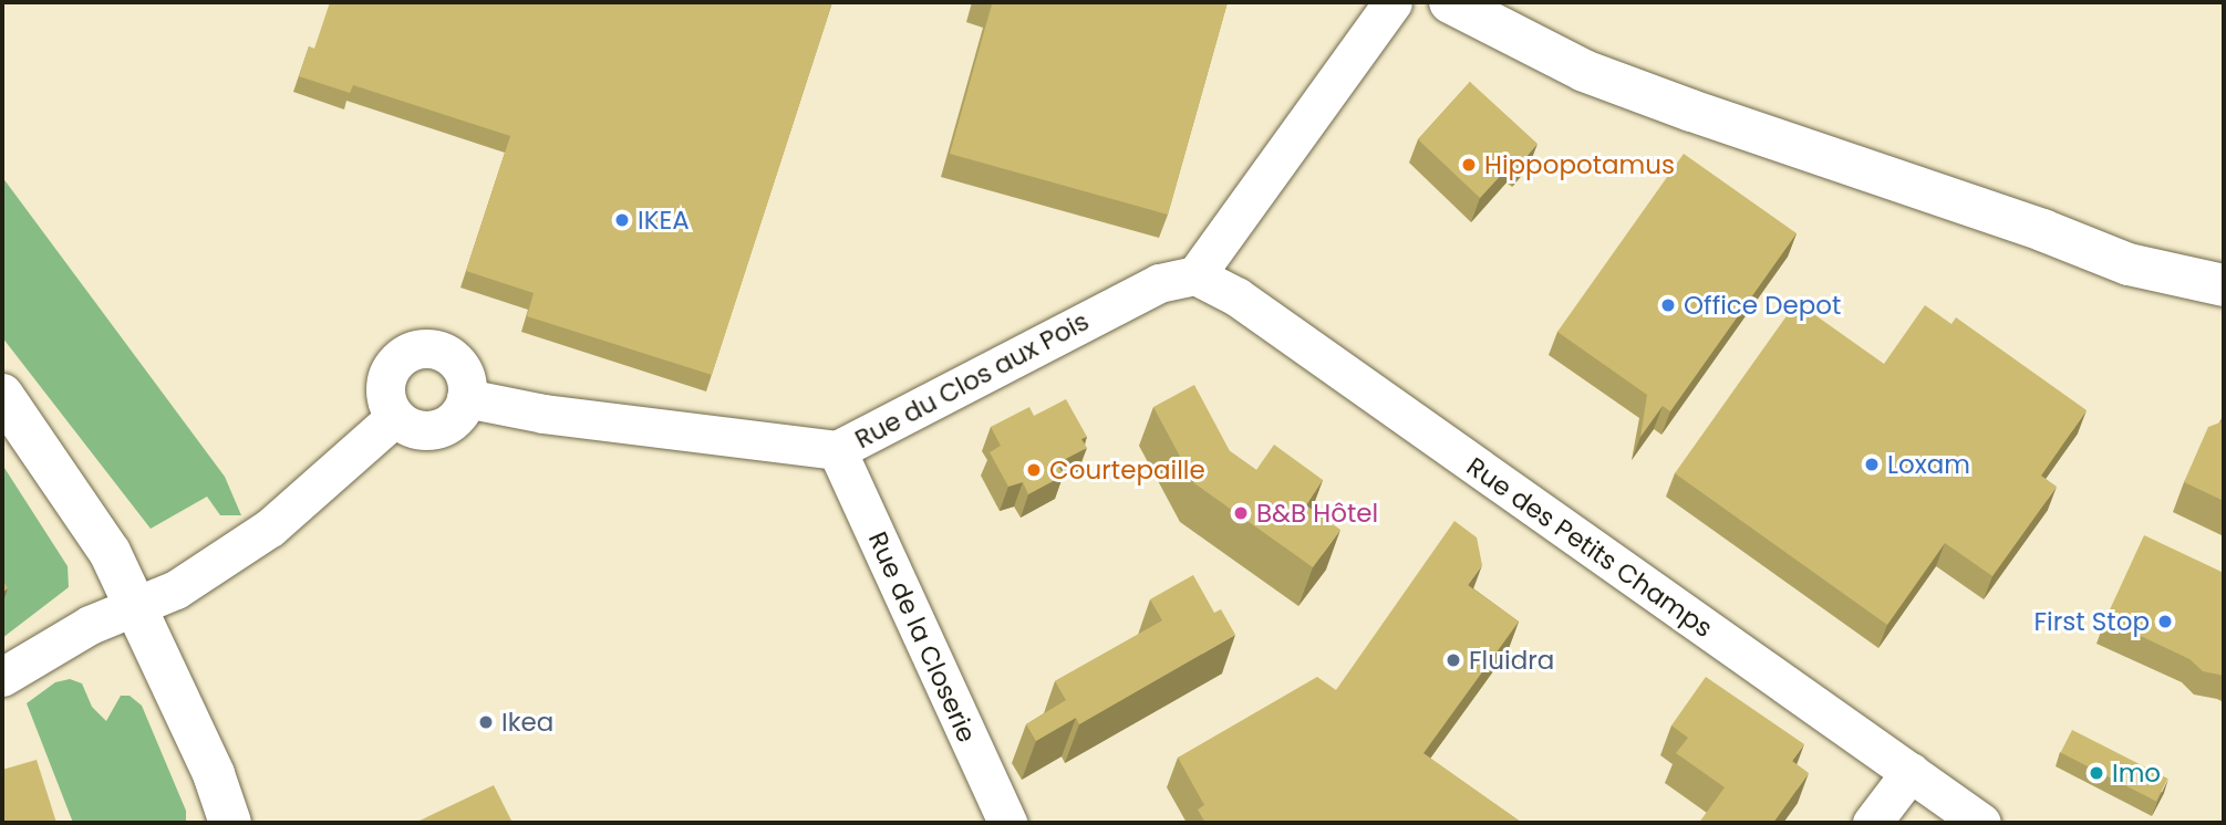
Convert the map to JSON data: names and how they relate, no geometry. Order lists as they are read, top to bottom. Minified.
{"streets":{"street":["Rue du Clos aux Pois","Rue des Petits Champs","Rue de la Closerie"]},"crossings":[["Rue du Clos aux Pois","Rue des Petits Champs"],["Rue du Clos aux Pois","Rue de la Closerie"]],"places":["Hippopotamus","IKEA","Office Depot","Loxam","Courtepaille","B&B Hôtel","First Stop","Fluidra","Ikea","Imo"]}
